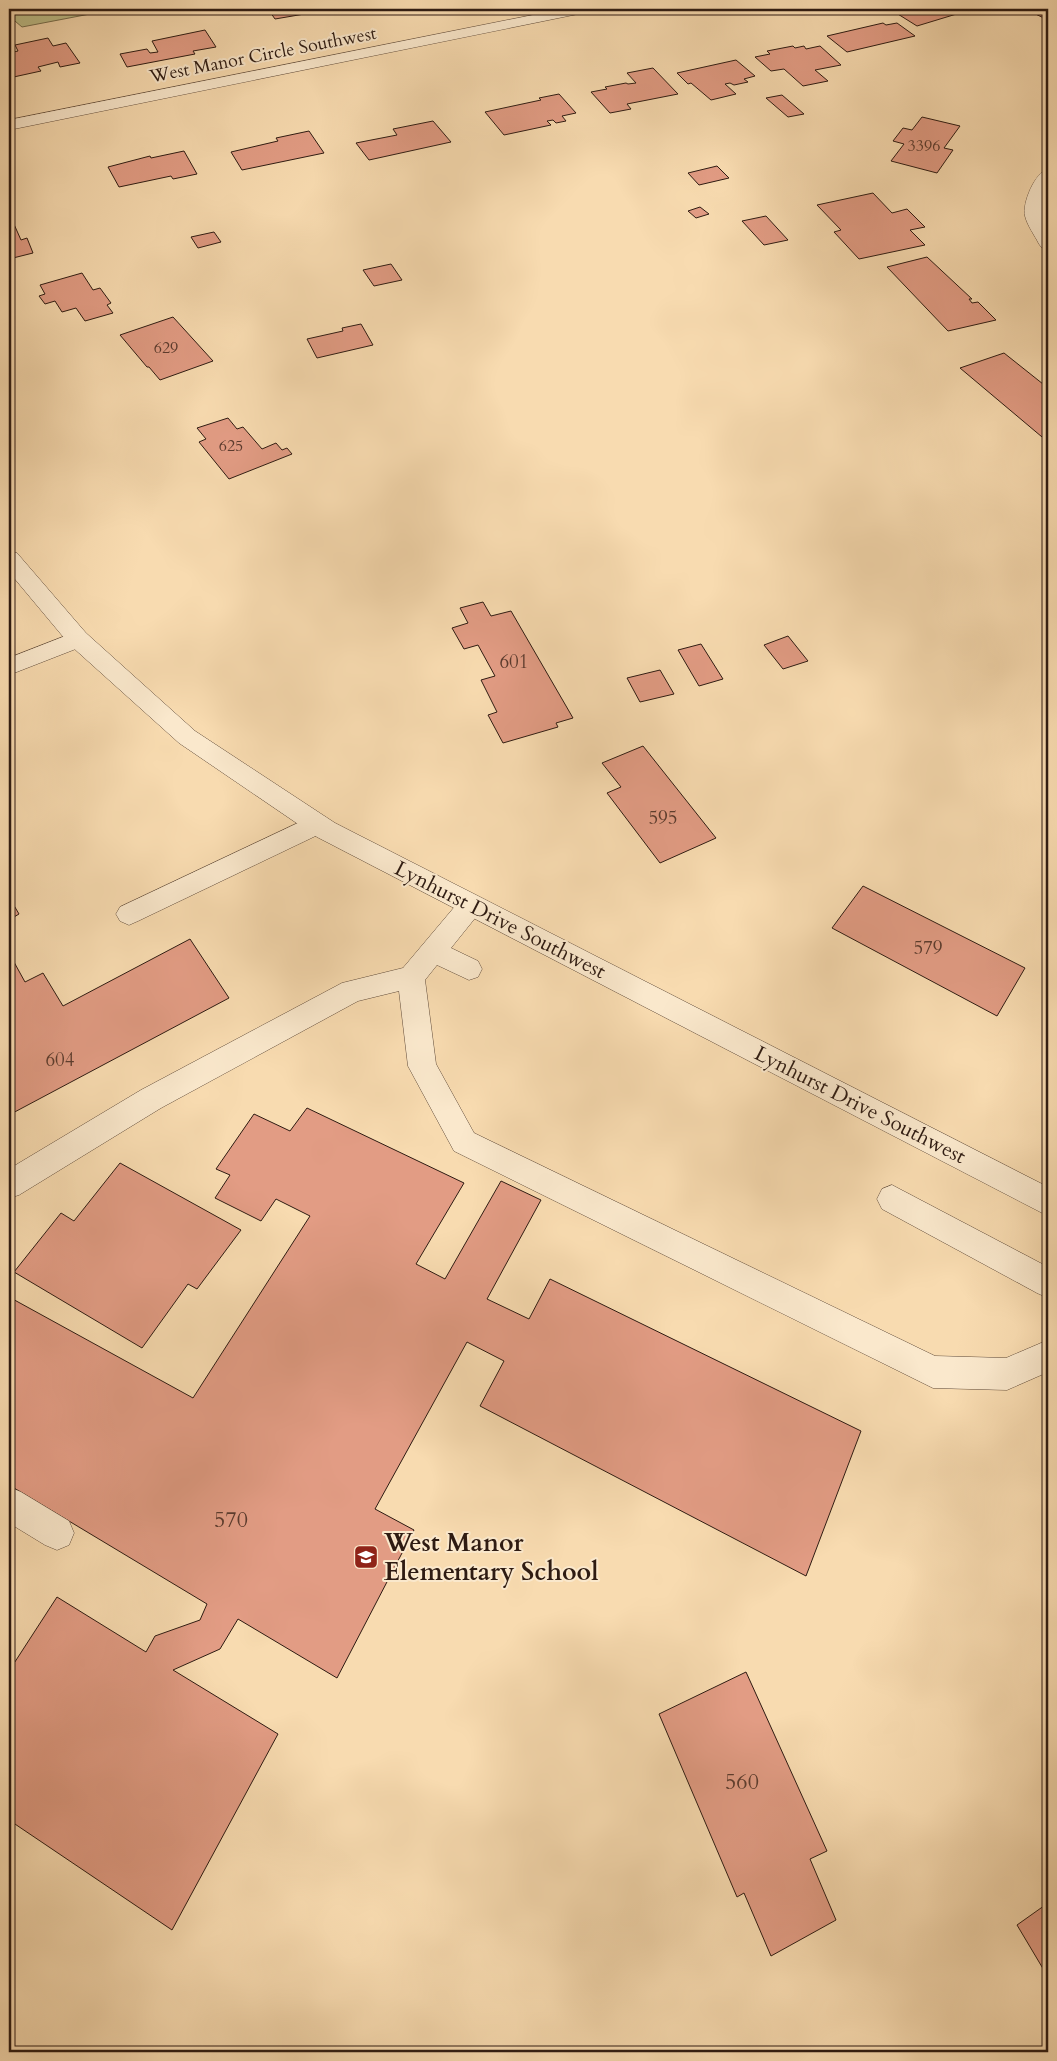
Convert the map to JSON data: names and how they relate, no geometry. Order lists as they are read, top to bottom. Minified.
{"streets":{"street":["West Manor Circle Southwest","Lynhurst Drive Southwest"]},"places":{"school or university":["West Manor Elementary School"]},"house_numbers":["3396","629","625","601","595","579","604","570","560"]}
